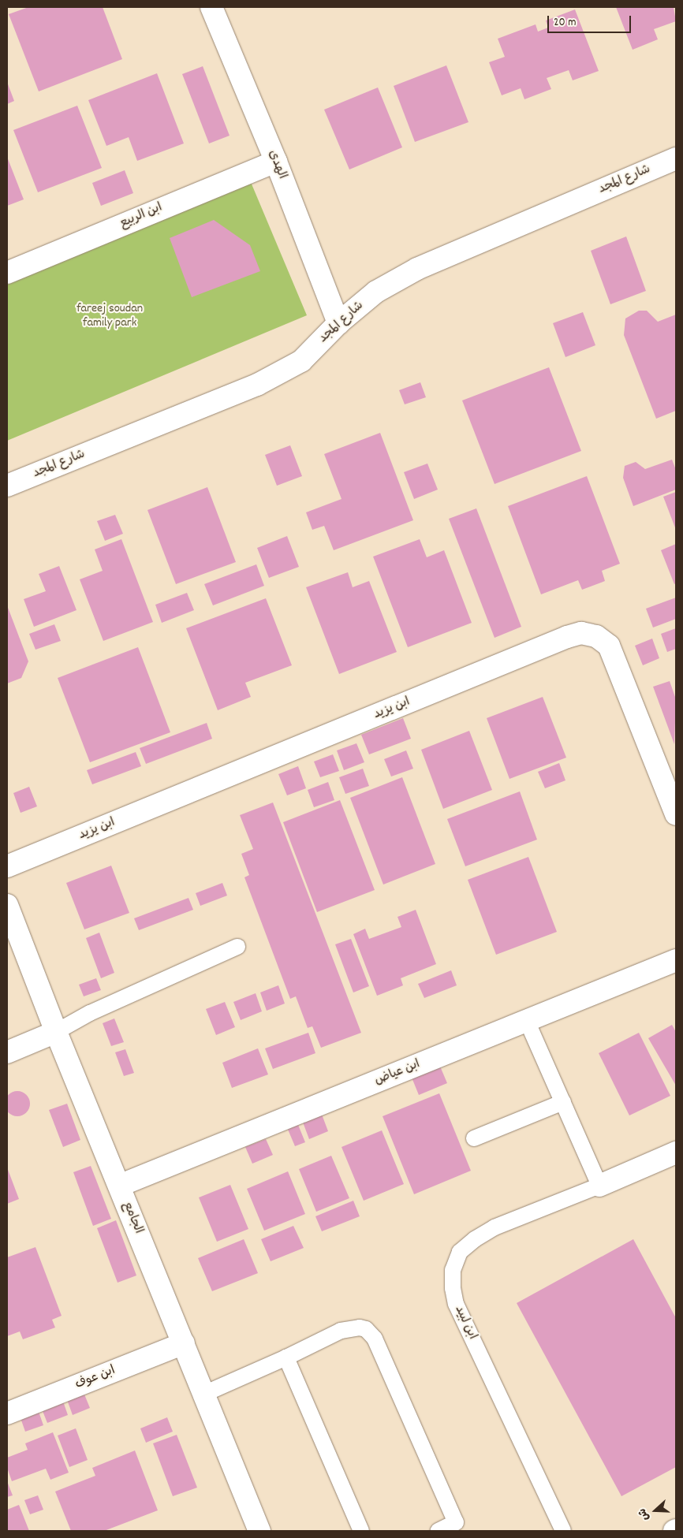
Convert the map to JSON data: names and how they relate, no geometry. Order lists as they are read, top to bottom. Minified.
{"streets":{"street":["الهدى","شارع المجد","ابن الربيع","ابن يزيد","ابن عياض","الجامع","ابن لبيد","ابن عوف"]},"crossings":[["الهدى","شارع المجد"],["الهدى","ابن الربيع"],["ابن عياض","الجامع"],["الجامع","ابن عوف"]],"parks":["fareej soudan family park"],"scale_bar":"20 m","north":"left"}
